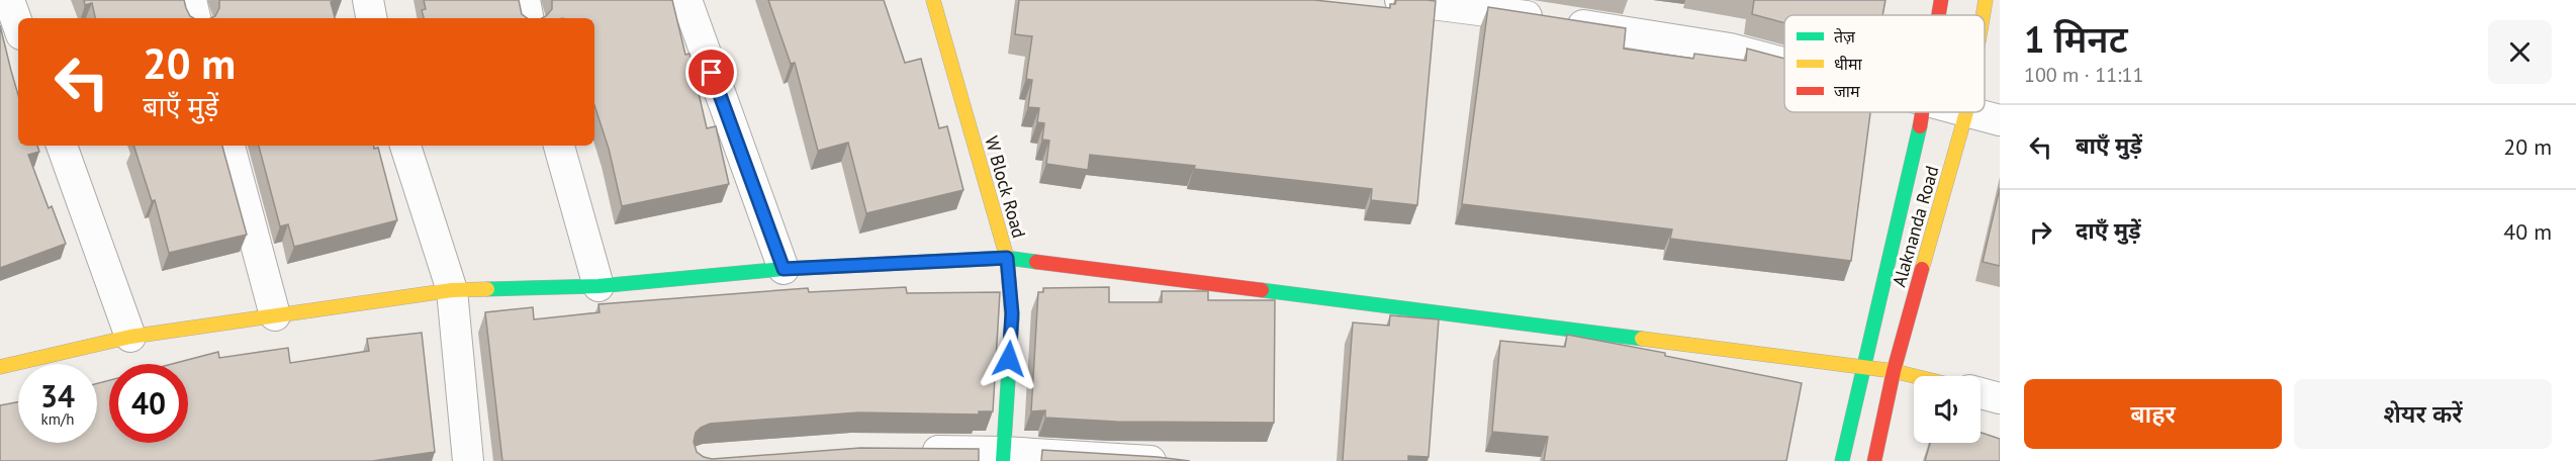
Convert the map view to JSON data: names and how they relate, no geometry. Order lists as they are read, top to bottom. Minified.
{"streets":{"street":["W Block Road","Alaknanda Road"]},"legend":["तेज़","धीमा","जाम"],"page":{"heading":["1 मिनट","100 m · 11:11"],"turn":["20 m","बाएँ मुड़ें"],"list":[{"name":"बाएँ मुड़ें","value":"20 m"},{"name":"दाएँ मुड़ें","value":"40 m"}],"speed":"34 km/h","limit":"40","buttons":["बाहर","शेयर करें"]}}
